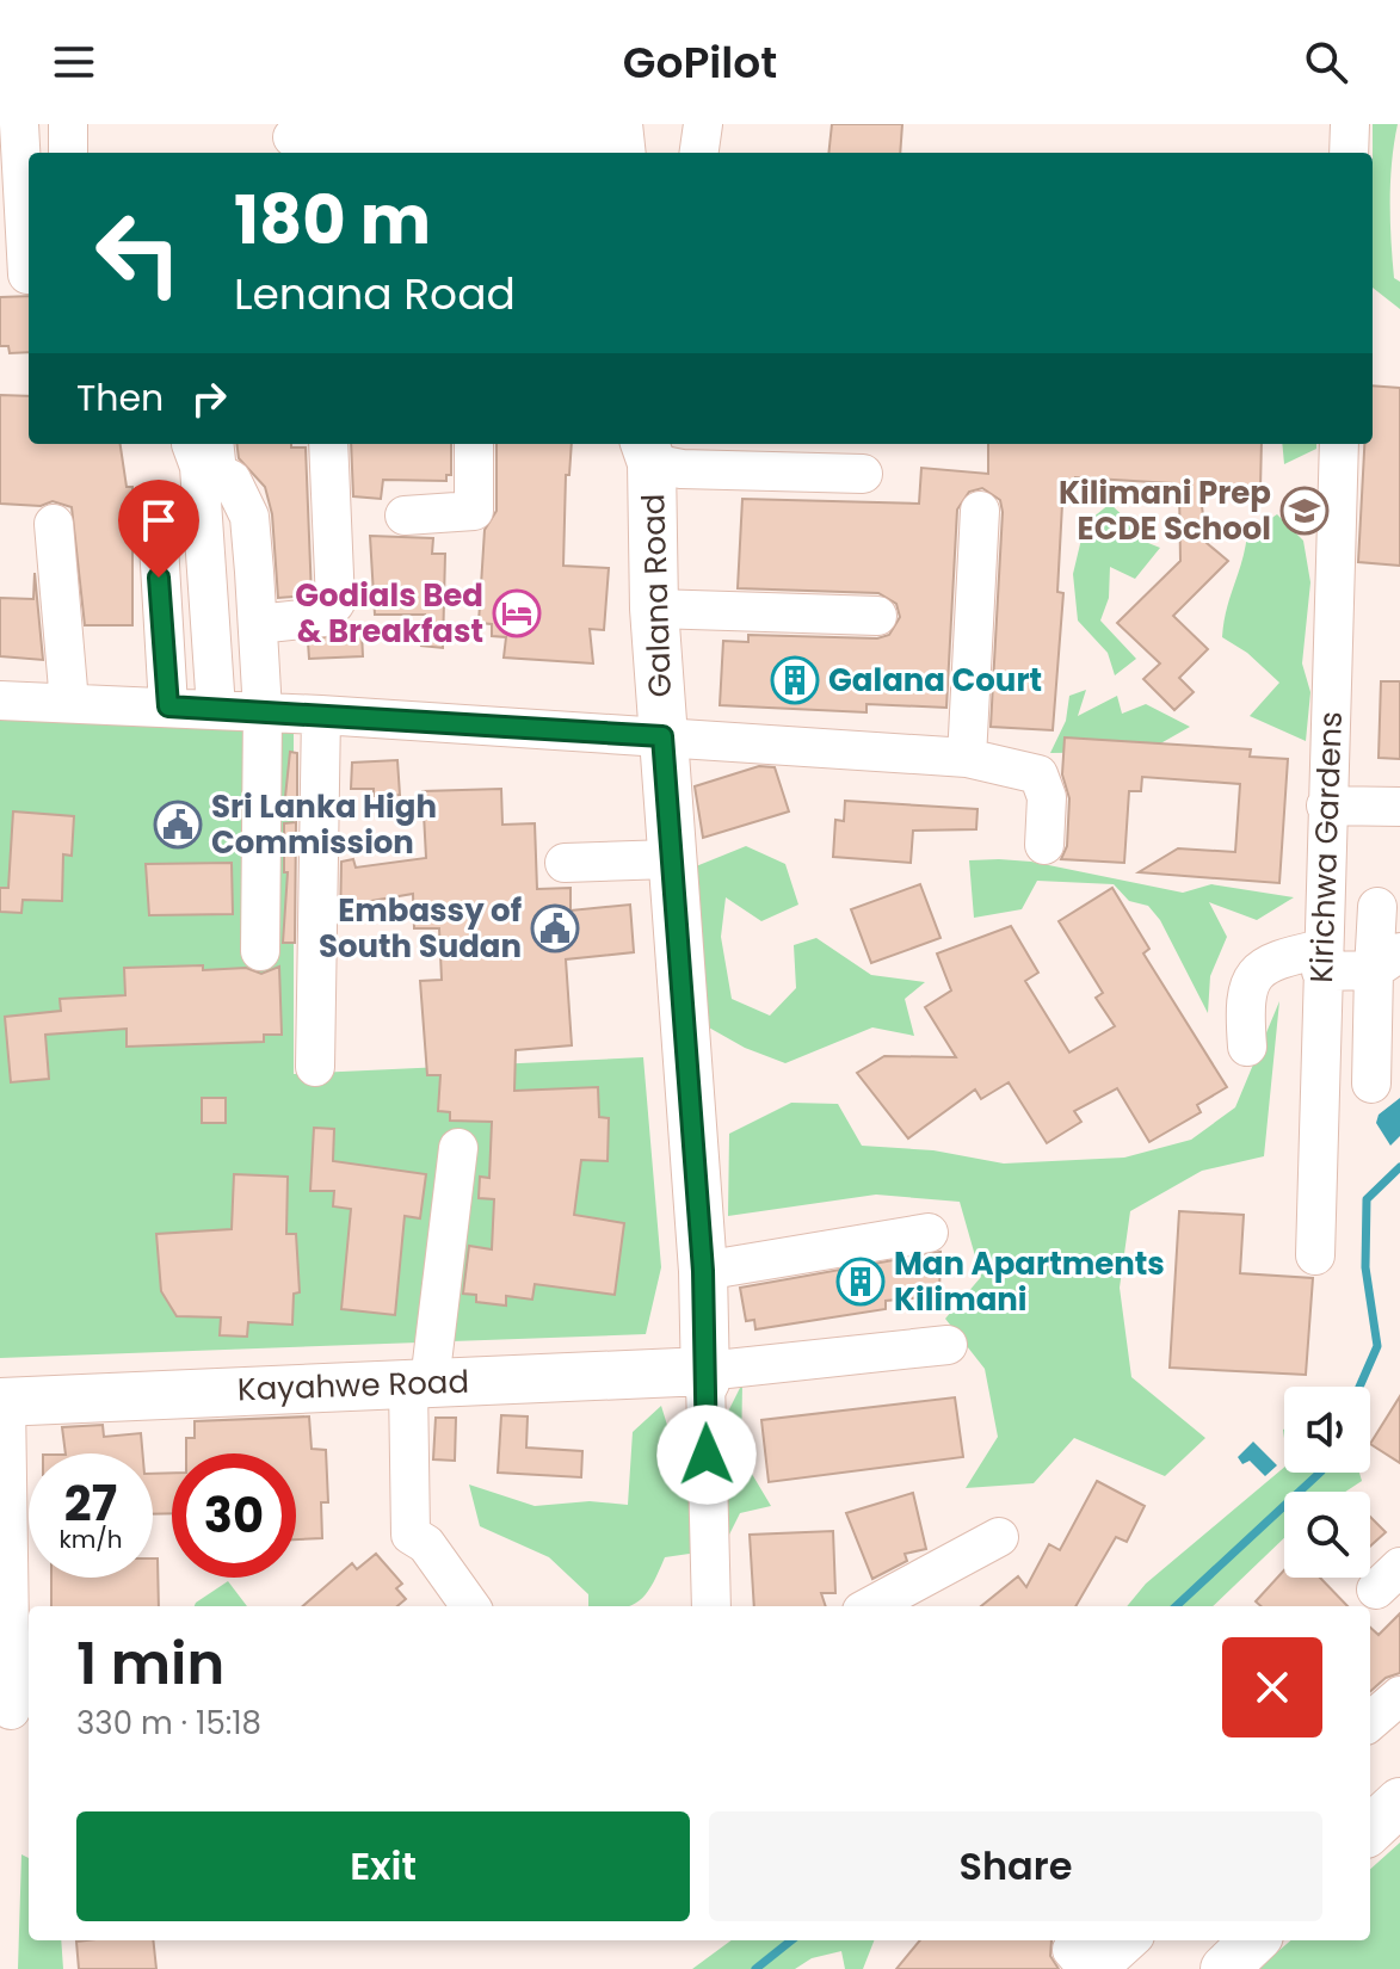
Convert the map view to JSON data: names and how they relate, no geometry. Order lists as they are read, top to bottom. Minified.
{"streets":{"main road":["Galana Road","Kayahwe Road"],"street":["Kirichwa Gardens"]},"crossings":[["Galana Road","Kayahwe Road"]],"places":{"school or university":["Kilimani Prep ECDE School"],"hotel":["Godials Bed & Breakfast"],"building":["Galana Court","Man Apartments Kilimani"],"public building":["Sri Lanka High Commission","Embassy of South Sudan"]},"page":{"header":"GoPilot","turn":["180 m","Lenana Road"],"then":"Then","speed":"27 km/h","limit":"30","heading":["1 min","330 m · 15:18"],"buttons":["Exit","Share"]}}
